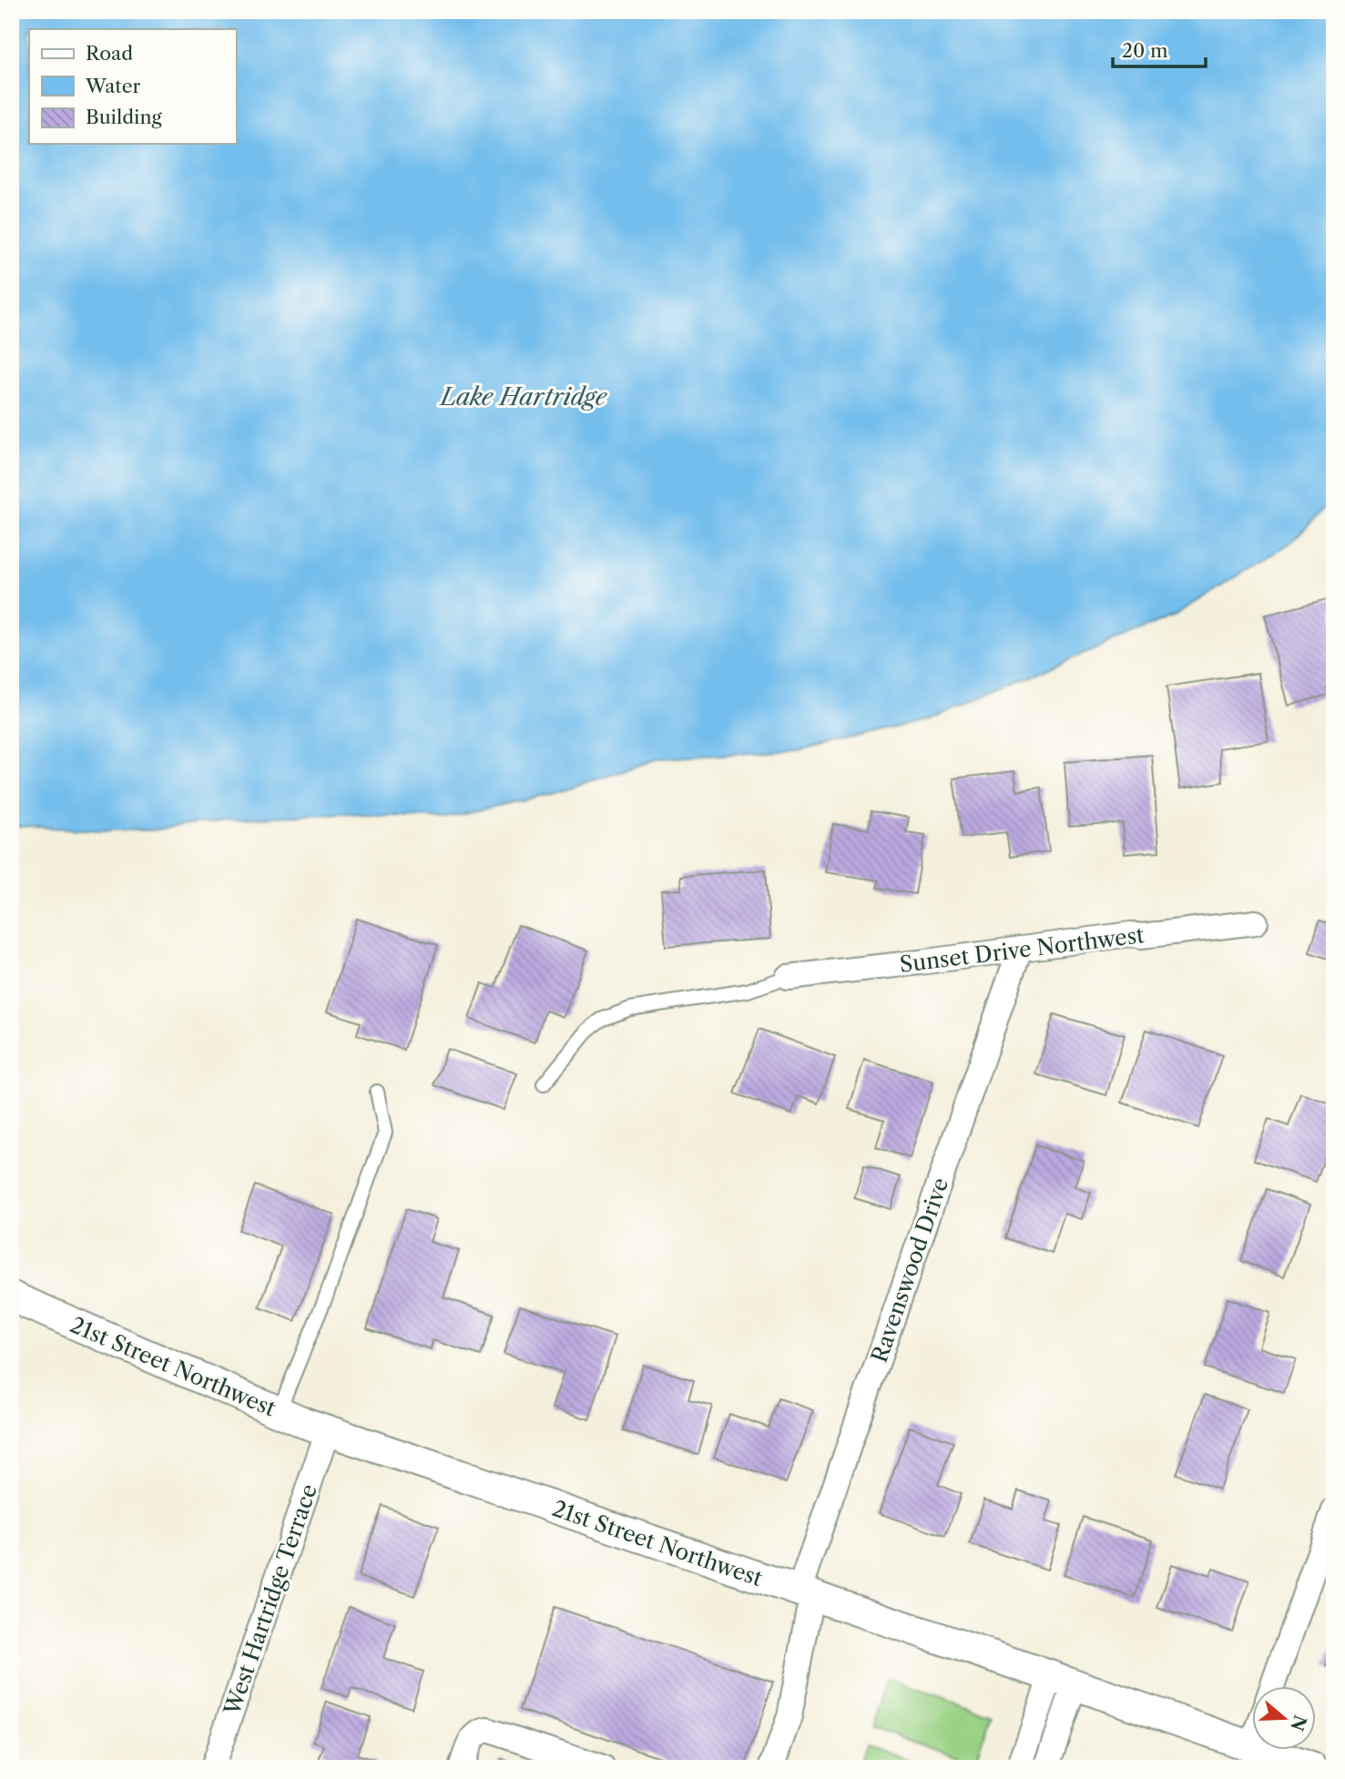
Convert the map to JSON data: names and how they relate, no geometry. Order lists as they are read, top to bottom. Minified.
{"streets":{"street":["Sunset Drive Northwest","Ravenswood Drive","21st Street Northwest","West Hartridge Terrace"]},"crossings":[["Sunset Drive Northwest","Ravenswood Drive"],["Ravenswood Drive","21st Street Northwest"],["21st Street Northwest","West Hartridge Terrace"]],"water":["Lake Hartridge"],"legend":["Road","Water","Building"],"scale_bar":"20 m","north":"right"}
